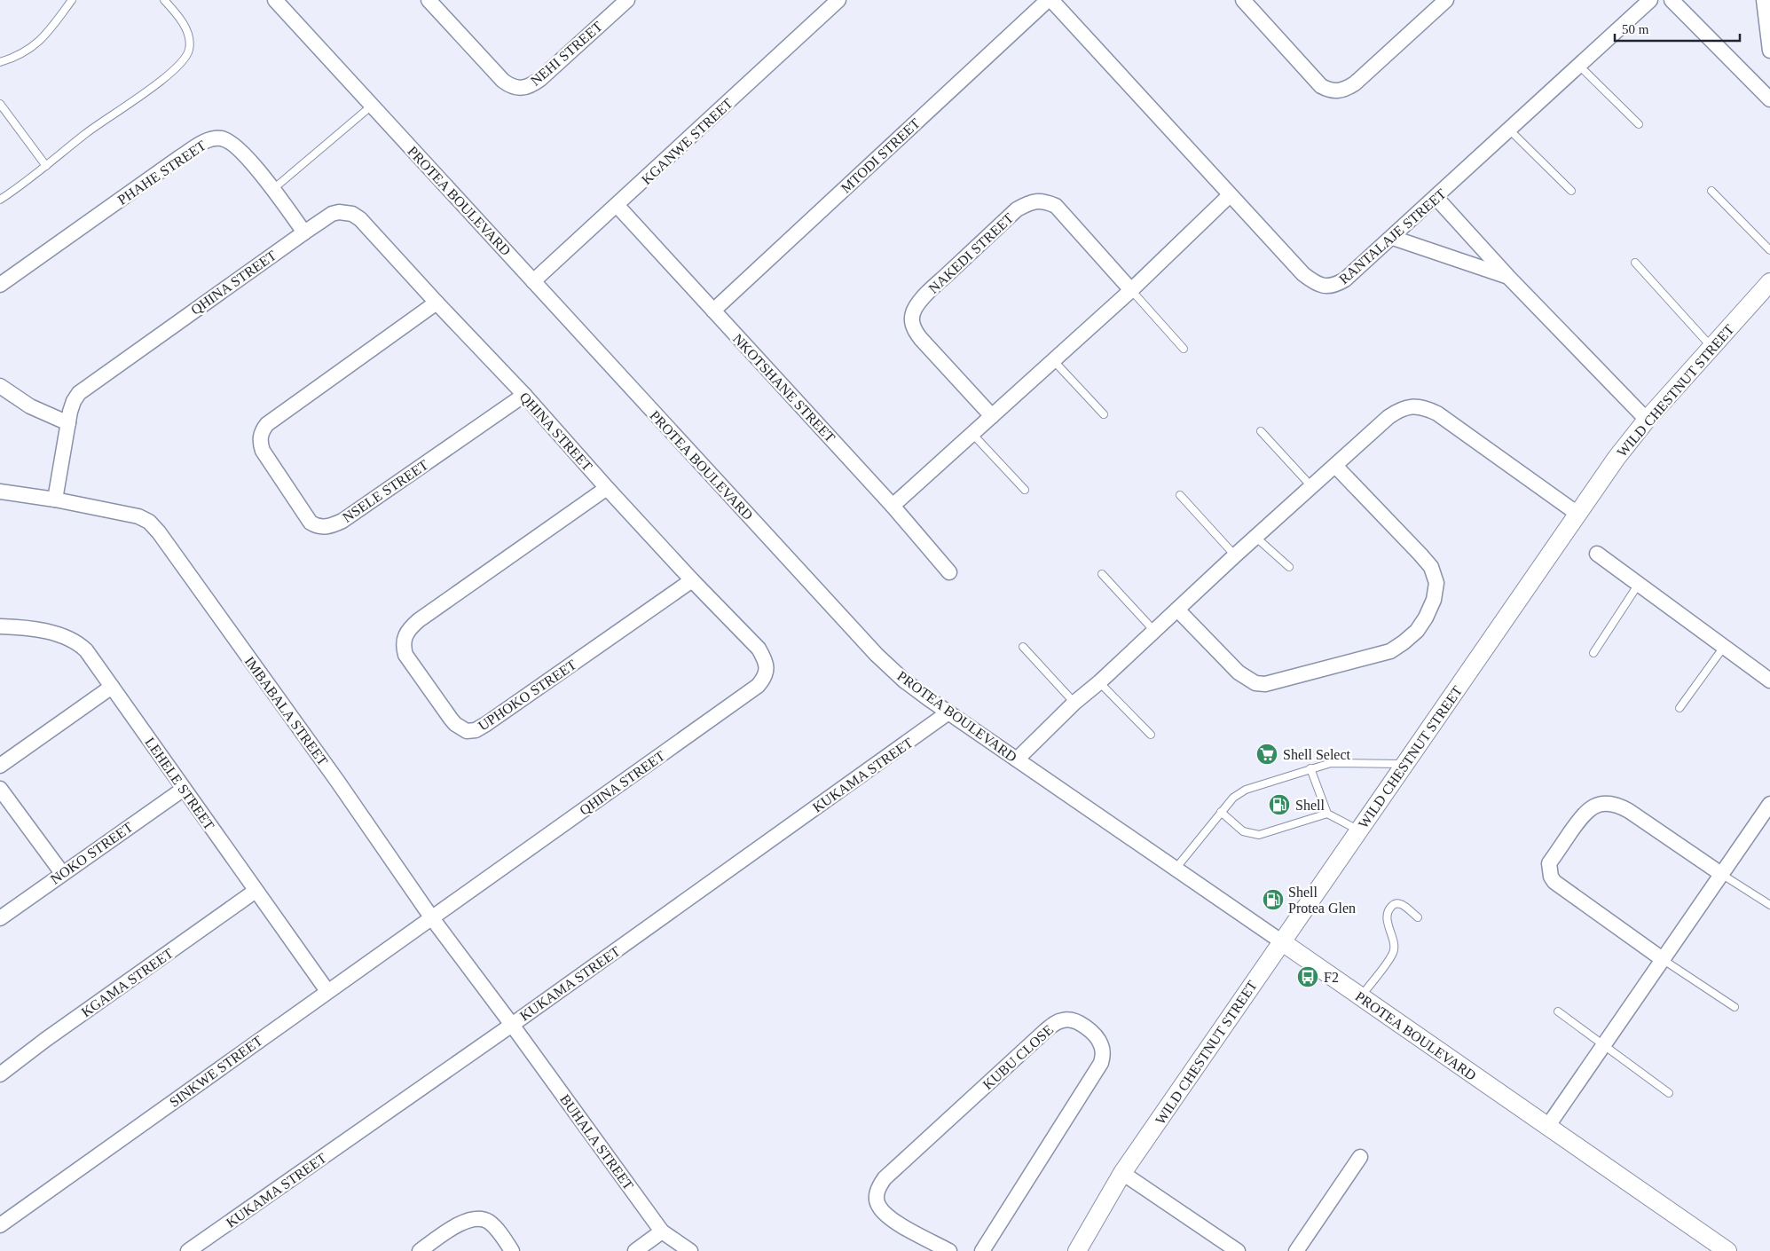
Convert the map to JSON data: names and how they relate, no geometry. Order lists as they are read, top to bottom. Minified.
{"streets":{"street":["NEHI STREET","KGANWE STREET","MTODI STREET","PHAHE STREET","PROTEA BOULEVARD","RANTALAJE STREET","NAKEDI STREET","QHINA STREET","NKOTSHANE STREET","WILD CHESTNUT STREET","NSELE STREET","UPHOKO STREET","IMBABALA STREET","KUKAMA STREET","LEHELE STREET","NOKO STREET","KGAMA STREET","KUBU CLOSE","SINKWE STREET","BUHALA STREET"]},"crossings":[["KGANWE STREET","PROTEA BOULEVARD"],["KGANWE STREET","NKOTSHANE STREET"],["MTODI STREET","NKOTSHANE STREET"],["PHAHE STREET","QHINA STREET"],["PROTEA BOULEVARD","WILD CHESTNUT STREET"],["PROTEA BOULEVARD","KUKAMA STREET"],["QHINA STREET","NSELE STREET"],["QHINA STREET","UPHOKO STREET"],["QHINA STREET","IMBABALA STREET"],["QHINA STREET","SINKWE STREET"],["IMBABALA STREET","KUKAMA STREET"],["IMBABALA STREET","SINKWE STREET"],["IMBABALA STREET","BUHALA STREET"],["KUKAMA STREET","BUHALA STREET"],["LEHELE STREET","NOKO STREET"],["LEHELE STREET","KGAMA STREET"],["LEHELE STREET","SINKWE STREET"]],"places":{"supermarket":["Shell Select"],"fuel station":["Shell","Shell Protea Glen"],"bus stop":["F2"]},"scale_bar":"50 m"}
